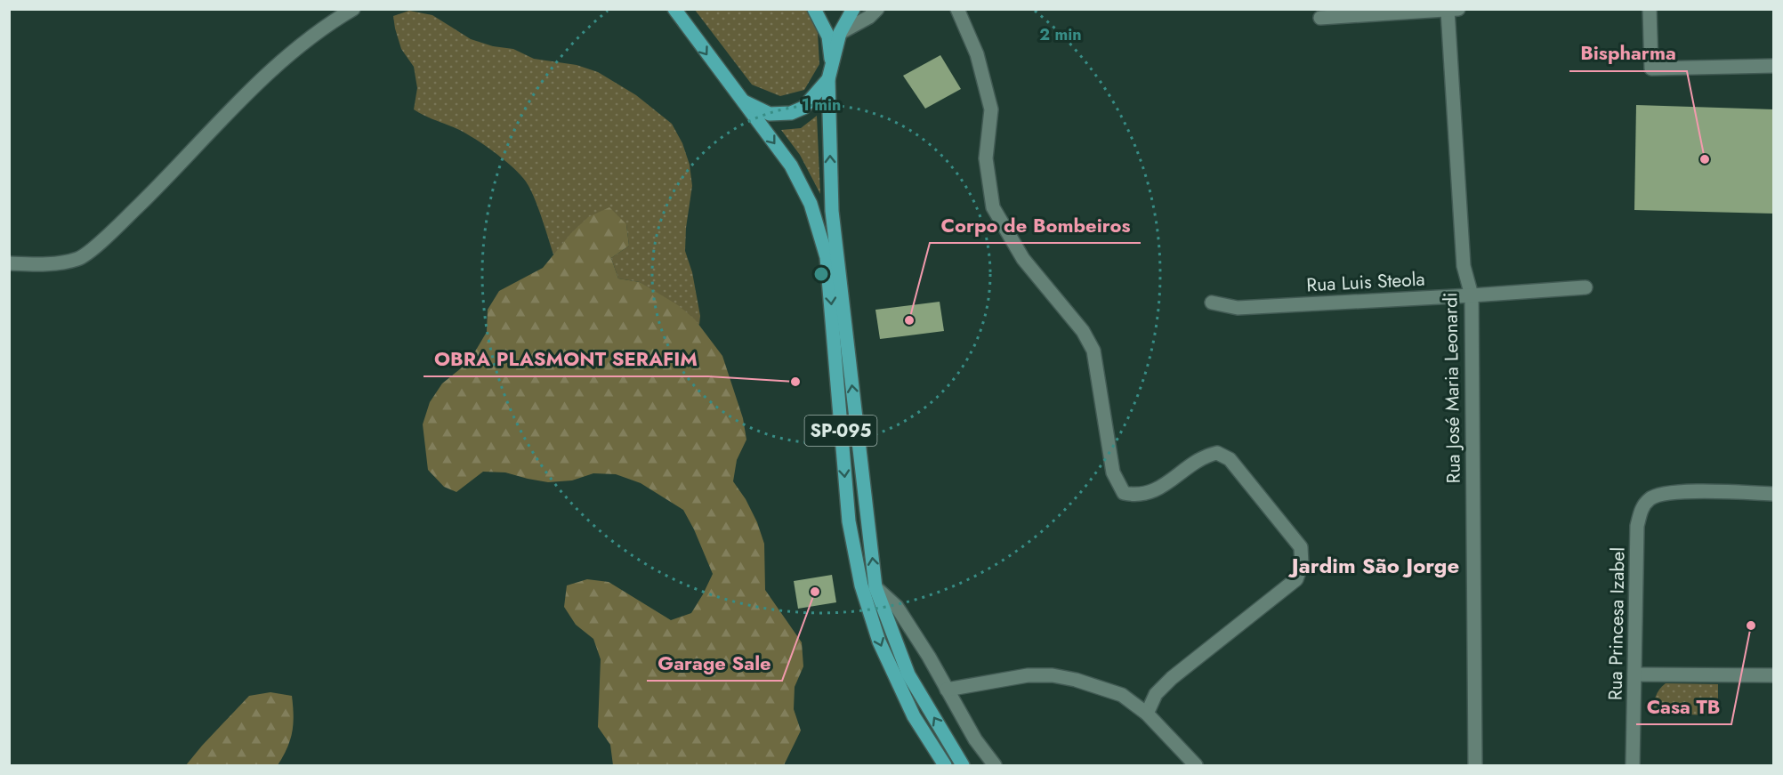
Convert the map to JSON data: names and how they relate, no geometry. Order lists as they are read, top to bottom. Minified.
{"streets":{"main road":["SP-095"],"street":["Rua Luis Steola","Rua José Maria Leonardi","Rua Princesa Izabel"]},"crossings":[["Rua Luis Steola","Rua José Maria Leonardi"]],"districts":["Jardim São Jorge"],"places":["Bispharma","Corpo de Bombeiros","OBRA PLASMONT SERAFIM","Garage Sale","Casa TB"],"rings":["2 min","1 min"]}
